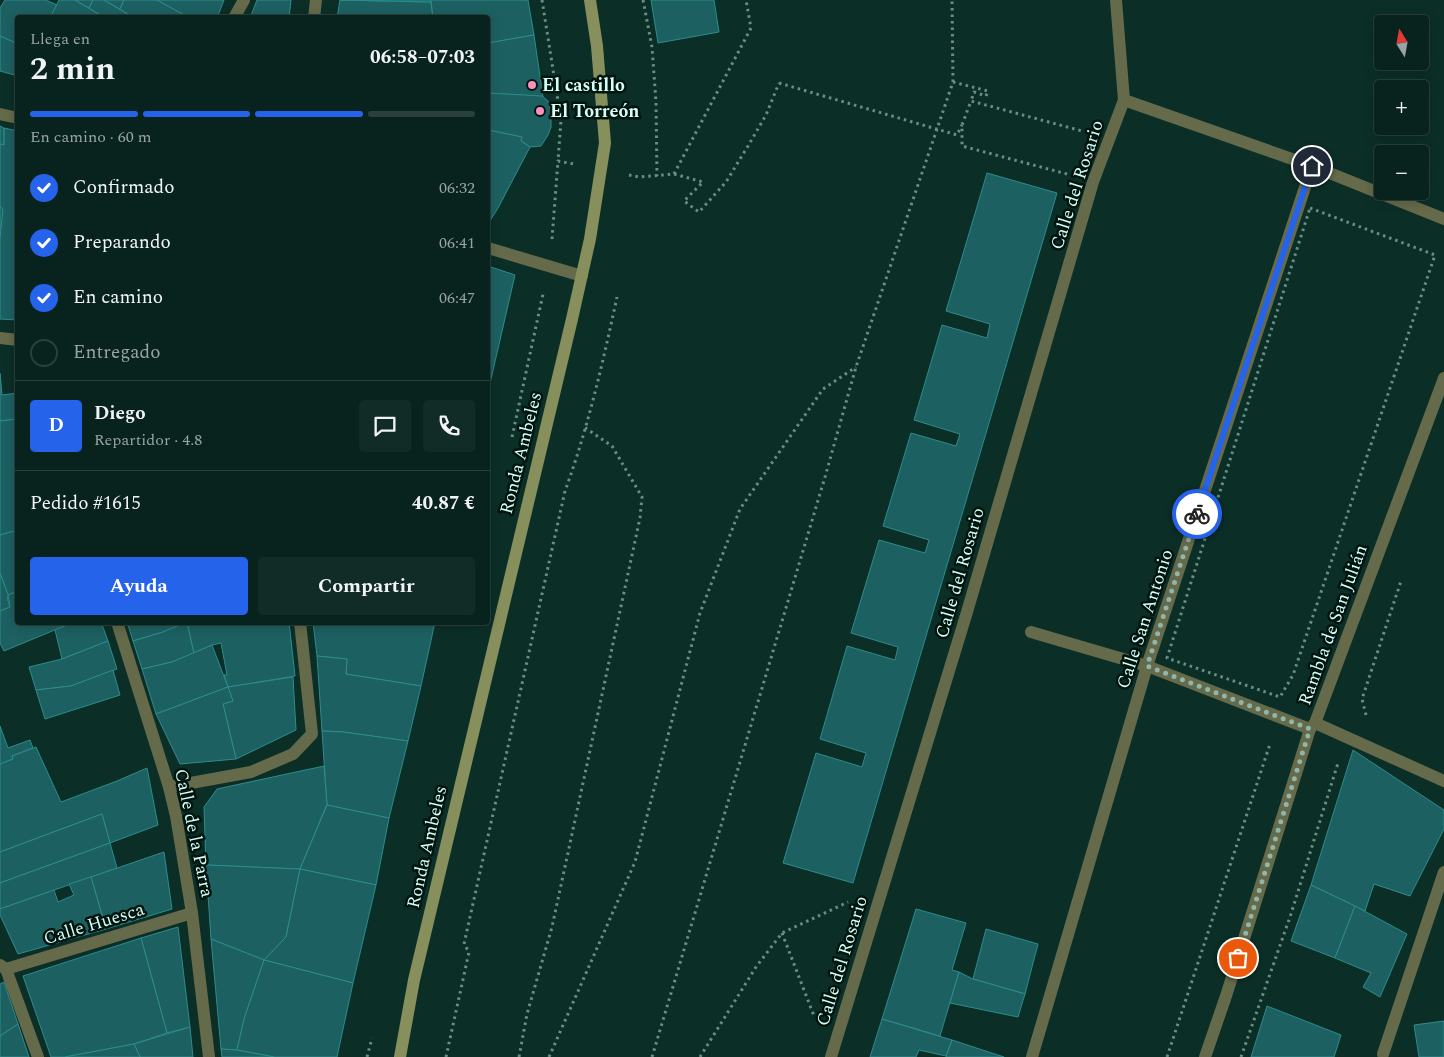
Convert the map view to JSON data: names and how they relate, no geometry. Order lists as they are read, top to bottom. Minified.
{"streets":{"main road":["Ronda Ambeles"],"street":["Calle del Rosario","Calle San Antonio","Rambla de San Julián","Calle de la Parra","Calle Huesca"]},"crossings":[["Calle de la Parra","Calle Huesca"]],"places":["El castillo","El Torreón"],"north":"top","page":{"map_buttons":["+","−"],"heading":["2 min","Llega en","06:58–07:03"],"panel":["Diego","Repartidor · 4.8","Pedido #1615","40.87 €"],"bar":"En camino · 60 m","list":[["Confirmado","06:32"],["Preparando","06:41"],["En camino","06:47"],"Entregado"],"round":"D","buttons":["Ayuda","Compartir"]}}
